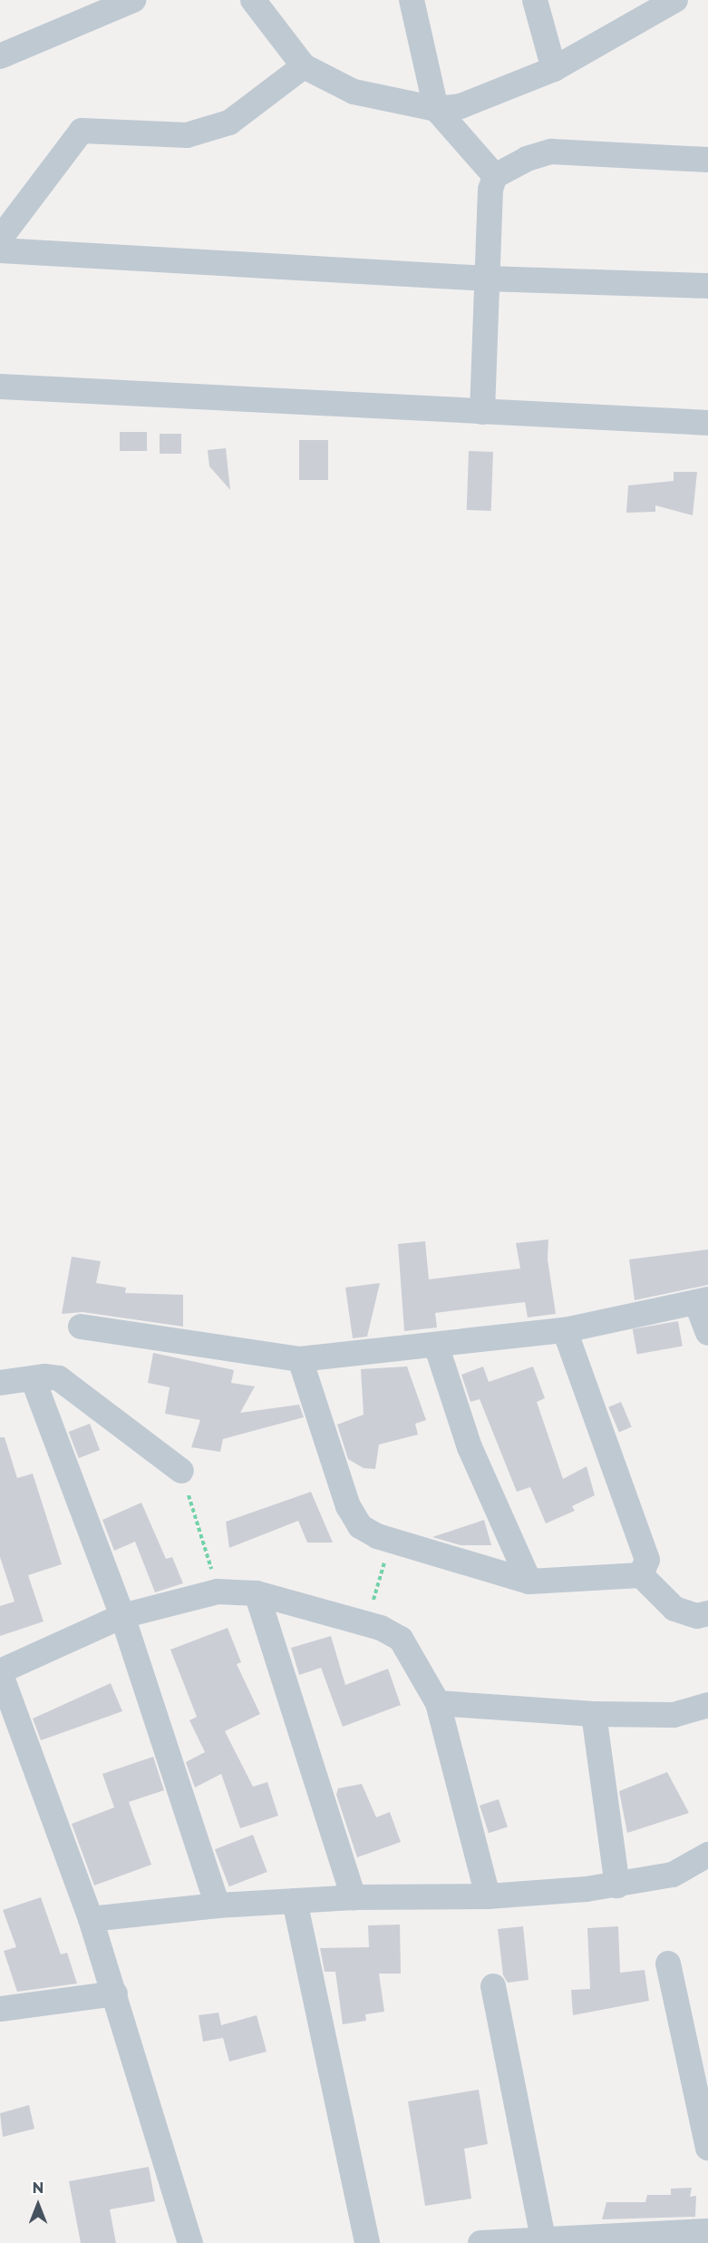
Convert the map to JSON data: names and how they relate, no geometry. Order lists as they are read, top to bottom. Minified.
{"north":"top"}
